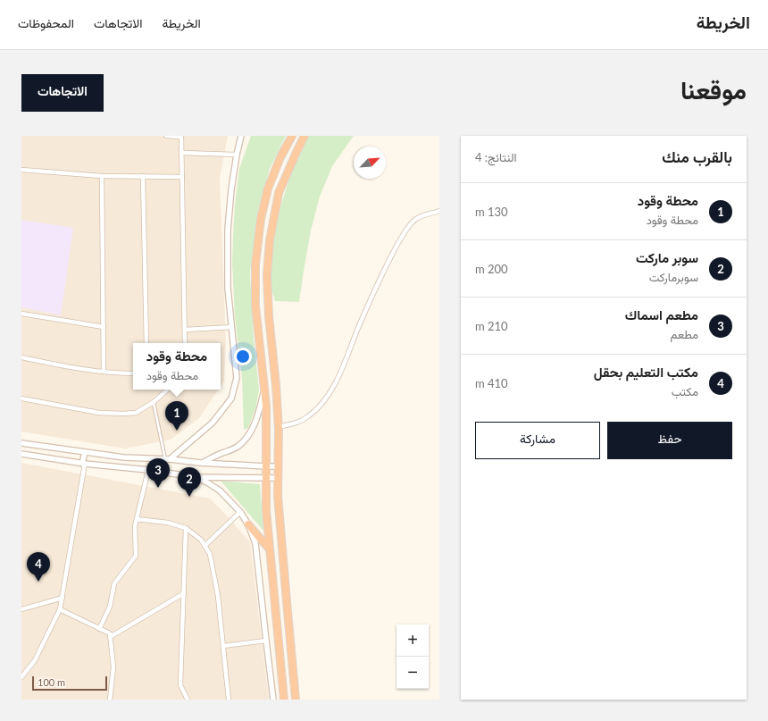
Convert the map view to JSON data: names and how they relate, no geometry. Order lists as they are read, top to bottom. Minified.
{"scale_bar":"100 m","north":"top right","page":{"header":"الخريطة","nav":["الخريطة","الاتجاهات","المحفوظات"],"title":"موقعنا","buttons":["الاتجاهات",["حفظ","مشاركة"]],"heading":["بالقرب منك","النتائج: 4"],"list":[{"mark":"1","name":"محطة وقود","note":"محطة وقود","value":"130 m"},{"mark":"2","name":"سوبر ماركت","note":"سوبرماركت","value":"200 m"},{"mark":"3","name":"مطعم اسماك","note":"مطعم","value":"210 m"},{"mark":"4","name":"مكتب التعليم بحقل","note":"مكتب","value":"410 m"}],"popup":["محطة وقود","محطة وقود"],"pins":["1","3","2","4"],"map_buttons":["+","−"],"scale":"100 m"}}
